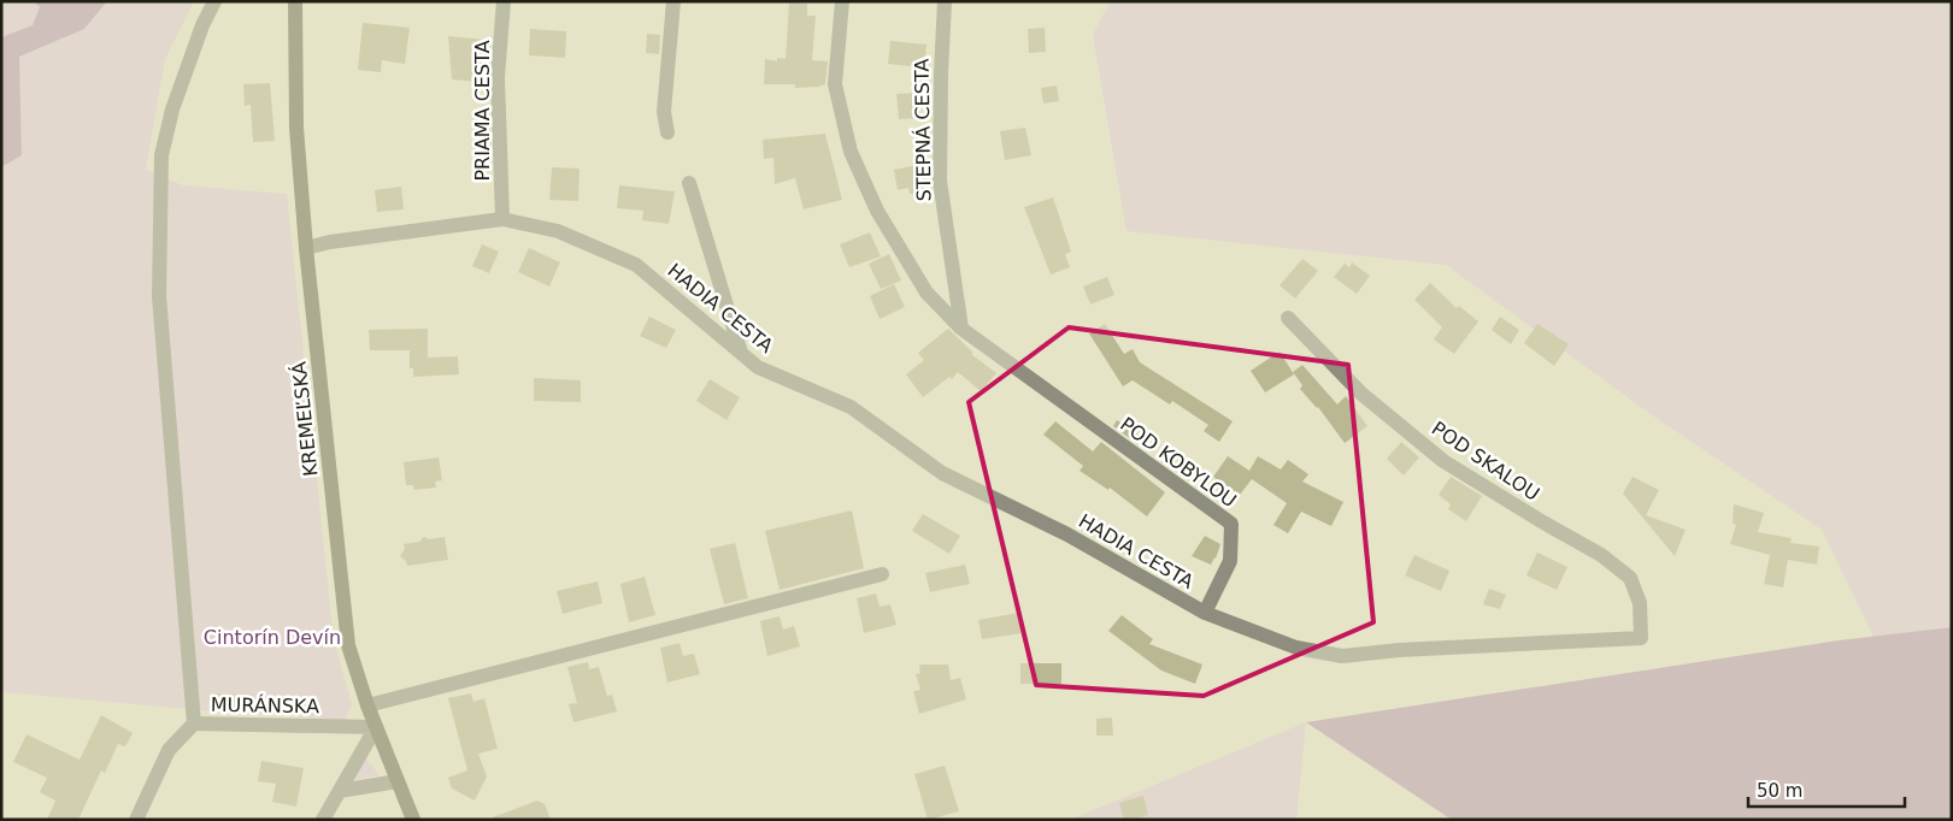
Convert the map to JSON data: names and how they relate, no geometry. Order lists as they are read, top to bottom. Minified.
{"streets":{"street":["PRIAMA CESTA","STEPNÁ CESTA","HADIA CESTA","KREMEĽSKÁ","POD SKALOU","POD KOBYLOU","MURÁNSKA"]},"crossings":[["PRIAMA CESTA","HADIA CESTA"],["STEPNÁ CESTA","POD KOBYLOU"],["HADIA CESTA","KREMEĽSKÁ"],["HADIA CESTA","POD SKALOU"],["HADIA CESTA","POD KOBYLOU"],["KREMEĽSKÁ","MURÁNSKA"],["POD SKALOU","POD KOBYLOU"]],"parks":["Cintorín Devín"],"scale_bar":"50 m"}
